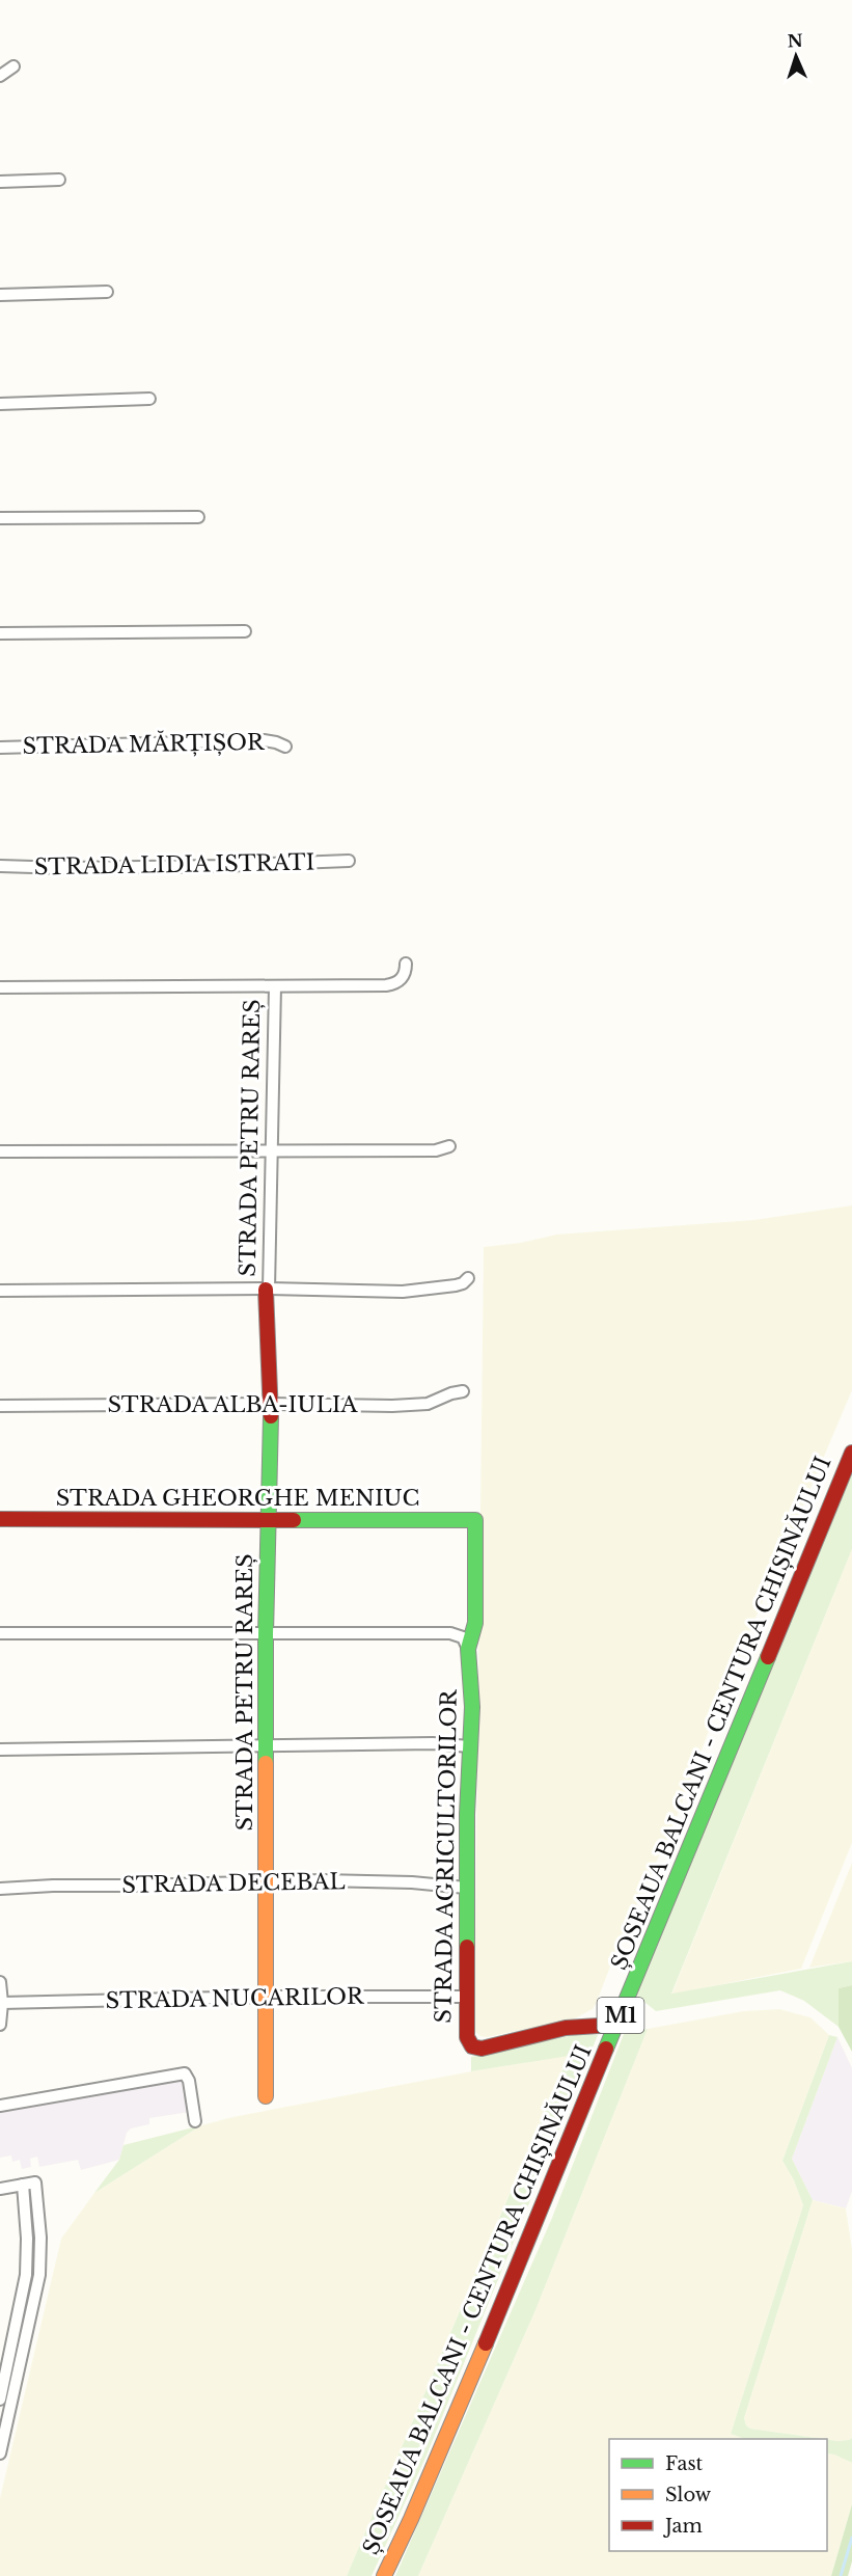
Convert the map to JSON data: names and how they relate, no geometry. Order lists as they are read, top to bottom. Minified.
{"streets":{"main road":["STRADA PETRU RAREȘ","STRADA GHEORGHE MENIUC","ȘOSEAUA BALCANI - CENTURA CHIȘINĂULUI","STRADA AGRICULTORILOR","M1"],"street":["STRADA MĂRȚIȘOR","STRADA LIDIA ISTRATI","STRADA ALBA-IULIA","STRADA DECEBAL","STRADA NUCARILOR"]},"crossings":[["STRADA PETRU RAREȘ","STRADA ALBA-IULIA"],["STRADA PETRU RAREȘ","STRADA GHEORGHE MENIUC"],["STRADA PETRU RAREȘ","STRADA DECEBAL"],["STRADA PETRU RAREȘ","STRADA NUCARILOR"],["STRADA GHEORGHE MENIUC","STRADA AGRICULTORILOR"],["ȘOSEAUA BALCANI - CENTURA CHIȘINĂULUI","STRADA AGRICULTORILOR"],["STRADA AGRICULTORILOR","STRADA DECEBAL"],["STRADA AGRICULTORILOR","STRADA NUCARILOR"]],"legend":["Fast","Slow","Jam"],"north":"top"}
